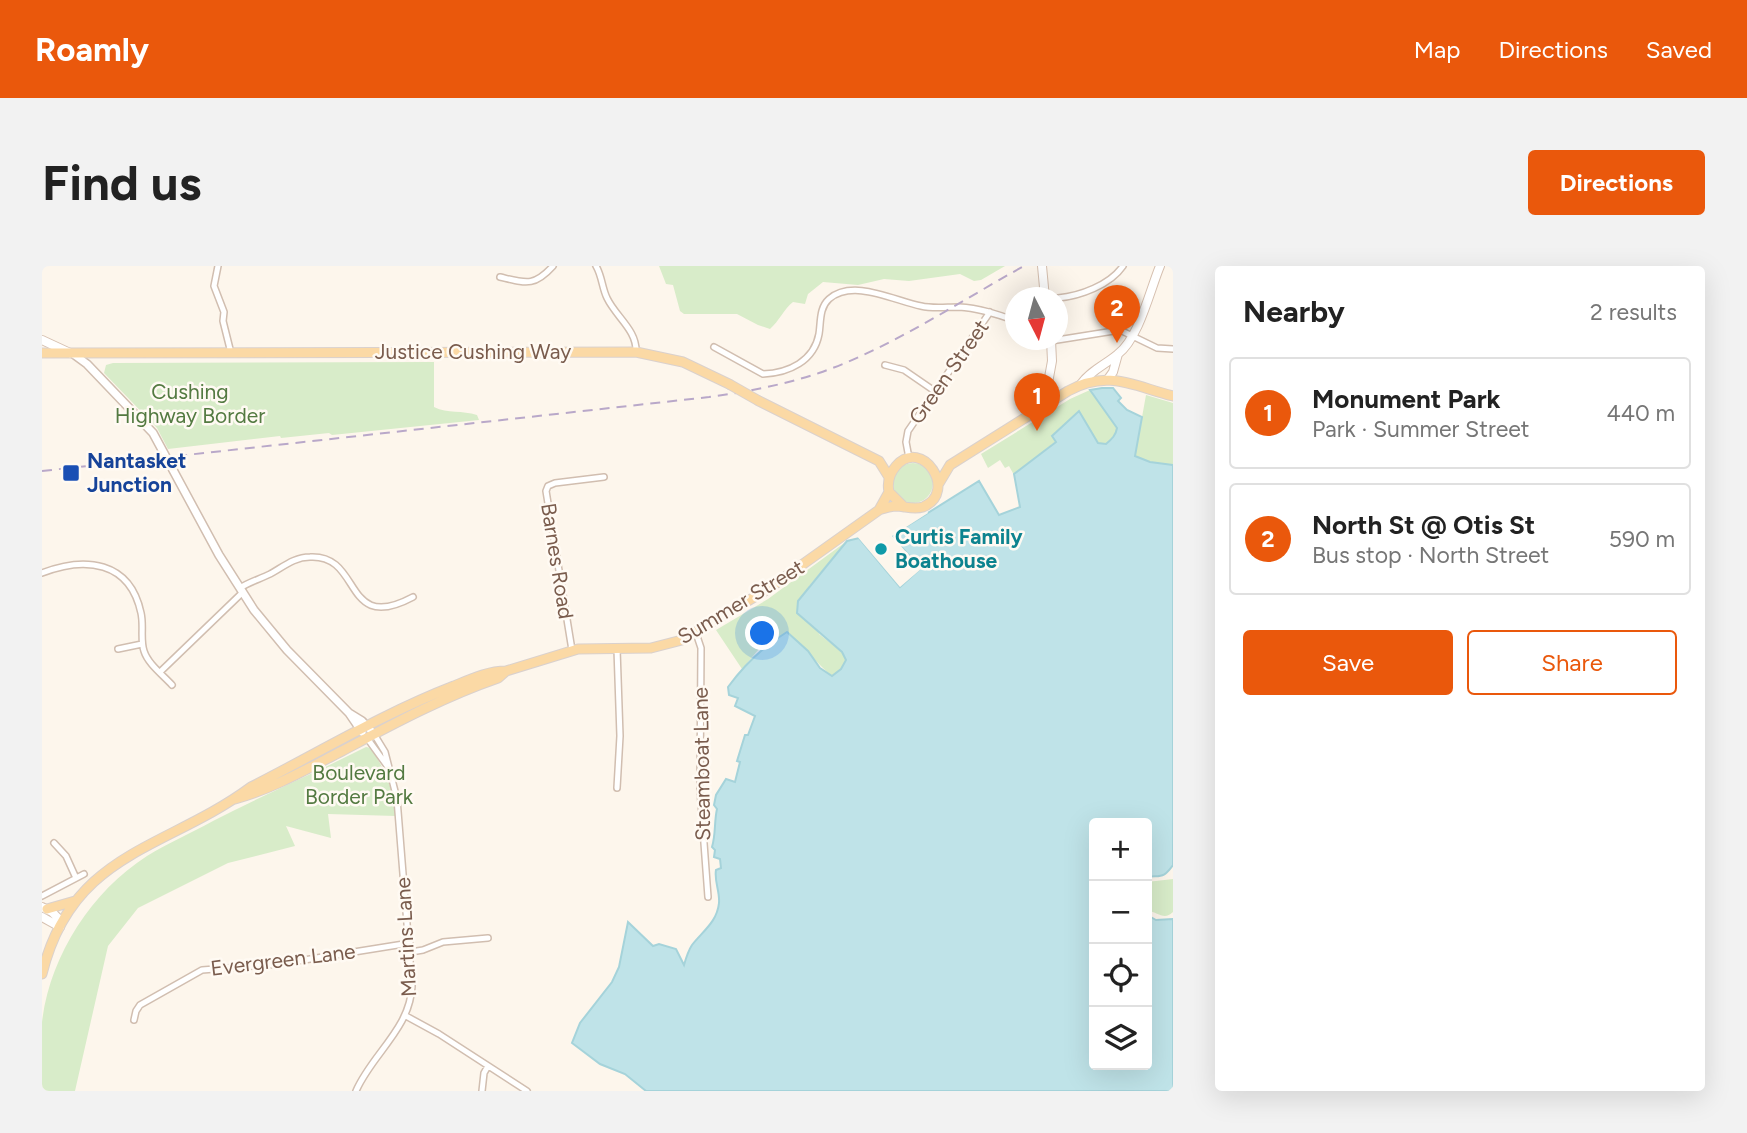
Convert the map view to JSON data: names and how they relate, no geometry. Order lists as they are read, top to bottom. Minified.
{"streets":{"main road":["Justice Cushing Way","Summer Street"],"street":["Green Street","Barnes Road","Steamboat Lane","Martins Lane","Evergreen Lane"]},"crossings":[["Justice Cushing Way","Green Street"],["Justice Cushing Way","Summer Street"],["Green Street","Summer Street"],["Barnes Road","Summer Street"],["Summer Street","Steamboat Lane"],["Summer Street","Martins Lane"],["Martins Lane","Evergreen Lane"]],"parks":["Cushing Highway Border","Boulevard Border Park"],"places":{"transit":["Nantasket Junction"],"other":["Curtis Family Boathouse"]},"north":"bottom","page":{"header":"Roamly","nav":["Map","Directions","Saved"],"buttons":["Directions",["Save","Share"]],"title":"Find us","heading":["Nearby","2 results"],"pins":["2","1"],"list":[{"mark":"1","name":"Monument Park","note":"Park · Summer Street","value":"440 m"},{"mark":"2","name":"North St @ Otis St","note":"Bus stop · North Street","value":"590 m"}],"map_buttons":["+","−"]}}
